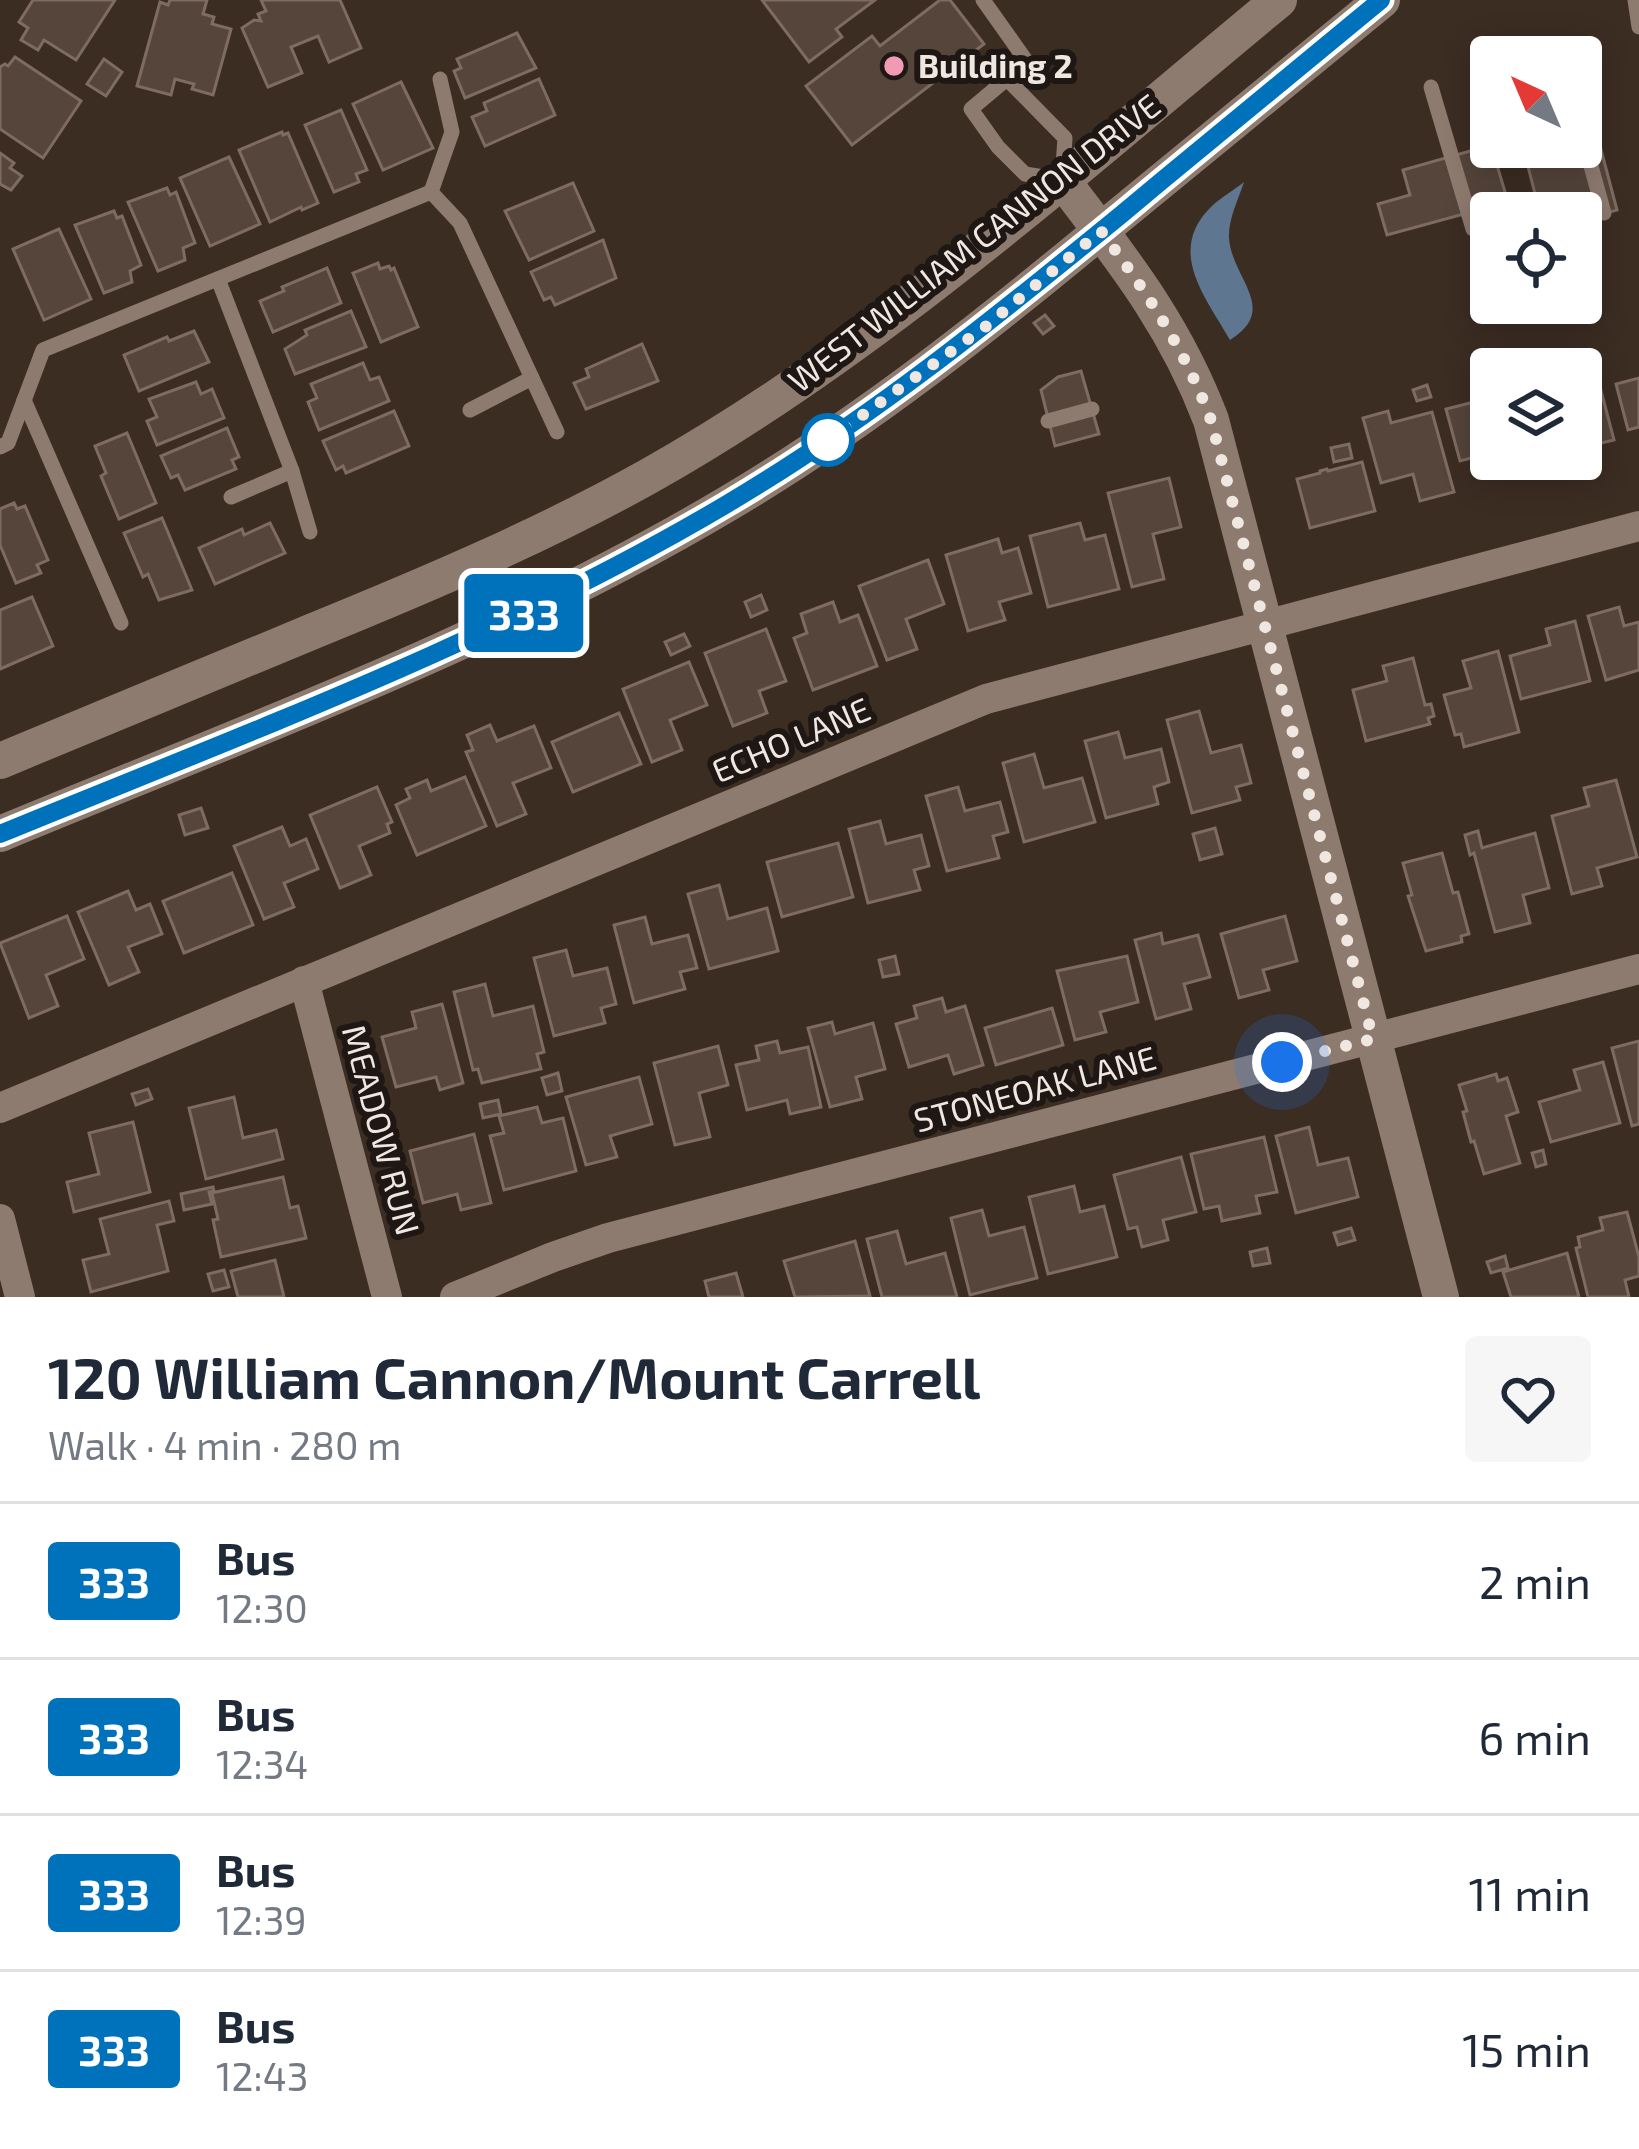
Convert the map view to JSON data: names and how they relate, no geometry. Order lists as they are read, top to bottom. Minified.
{"streets":{"main road":["WEST WILLIAM CANNON DRIVE"],"street":["ECHO LANE","STONEOAK LANE","MEADOW RUN"]},"crossings":[["ECHO LANE","MEADOW RUN"]],"places":["Building 2"],"lines":["bus line 333"],"north":"top left","page":{"on_map":"333","heading":["120 William Cannon/Mount Carrell","Walk · 4 min · 280 m"],"list":[{"mark":"333","name":"Bus","note":"12:30","value":"2 min"},{"mark":"333","name":"Bus","note":"12:34","value":"6 min"},{"mark":"333","name":"Bus","note":"12:39","value":"11 min"},{"mark":"333","name":"Bus","note":"12:43","value":"15 min"}]}}
